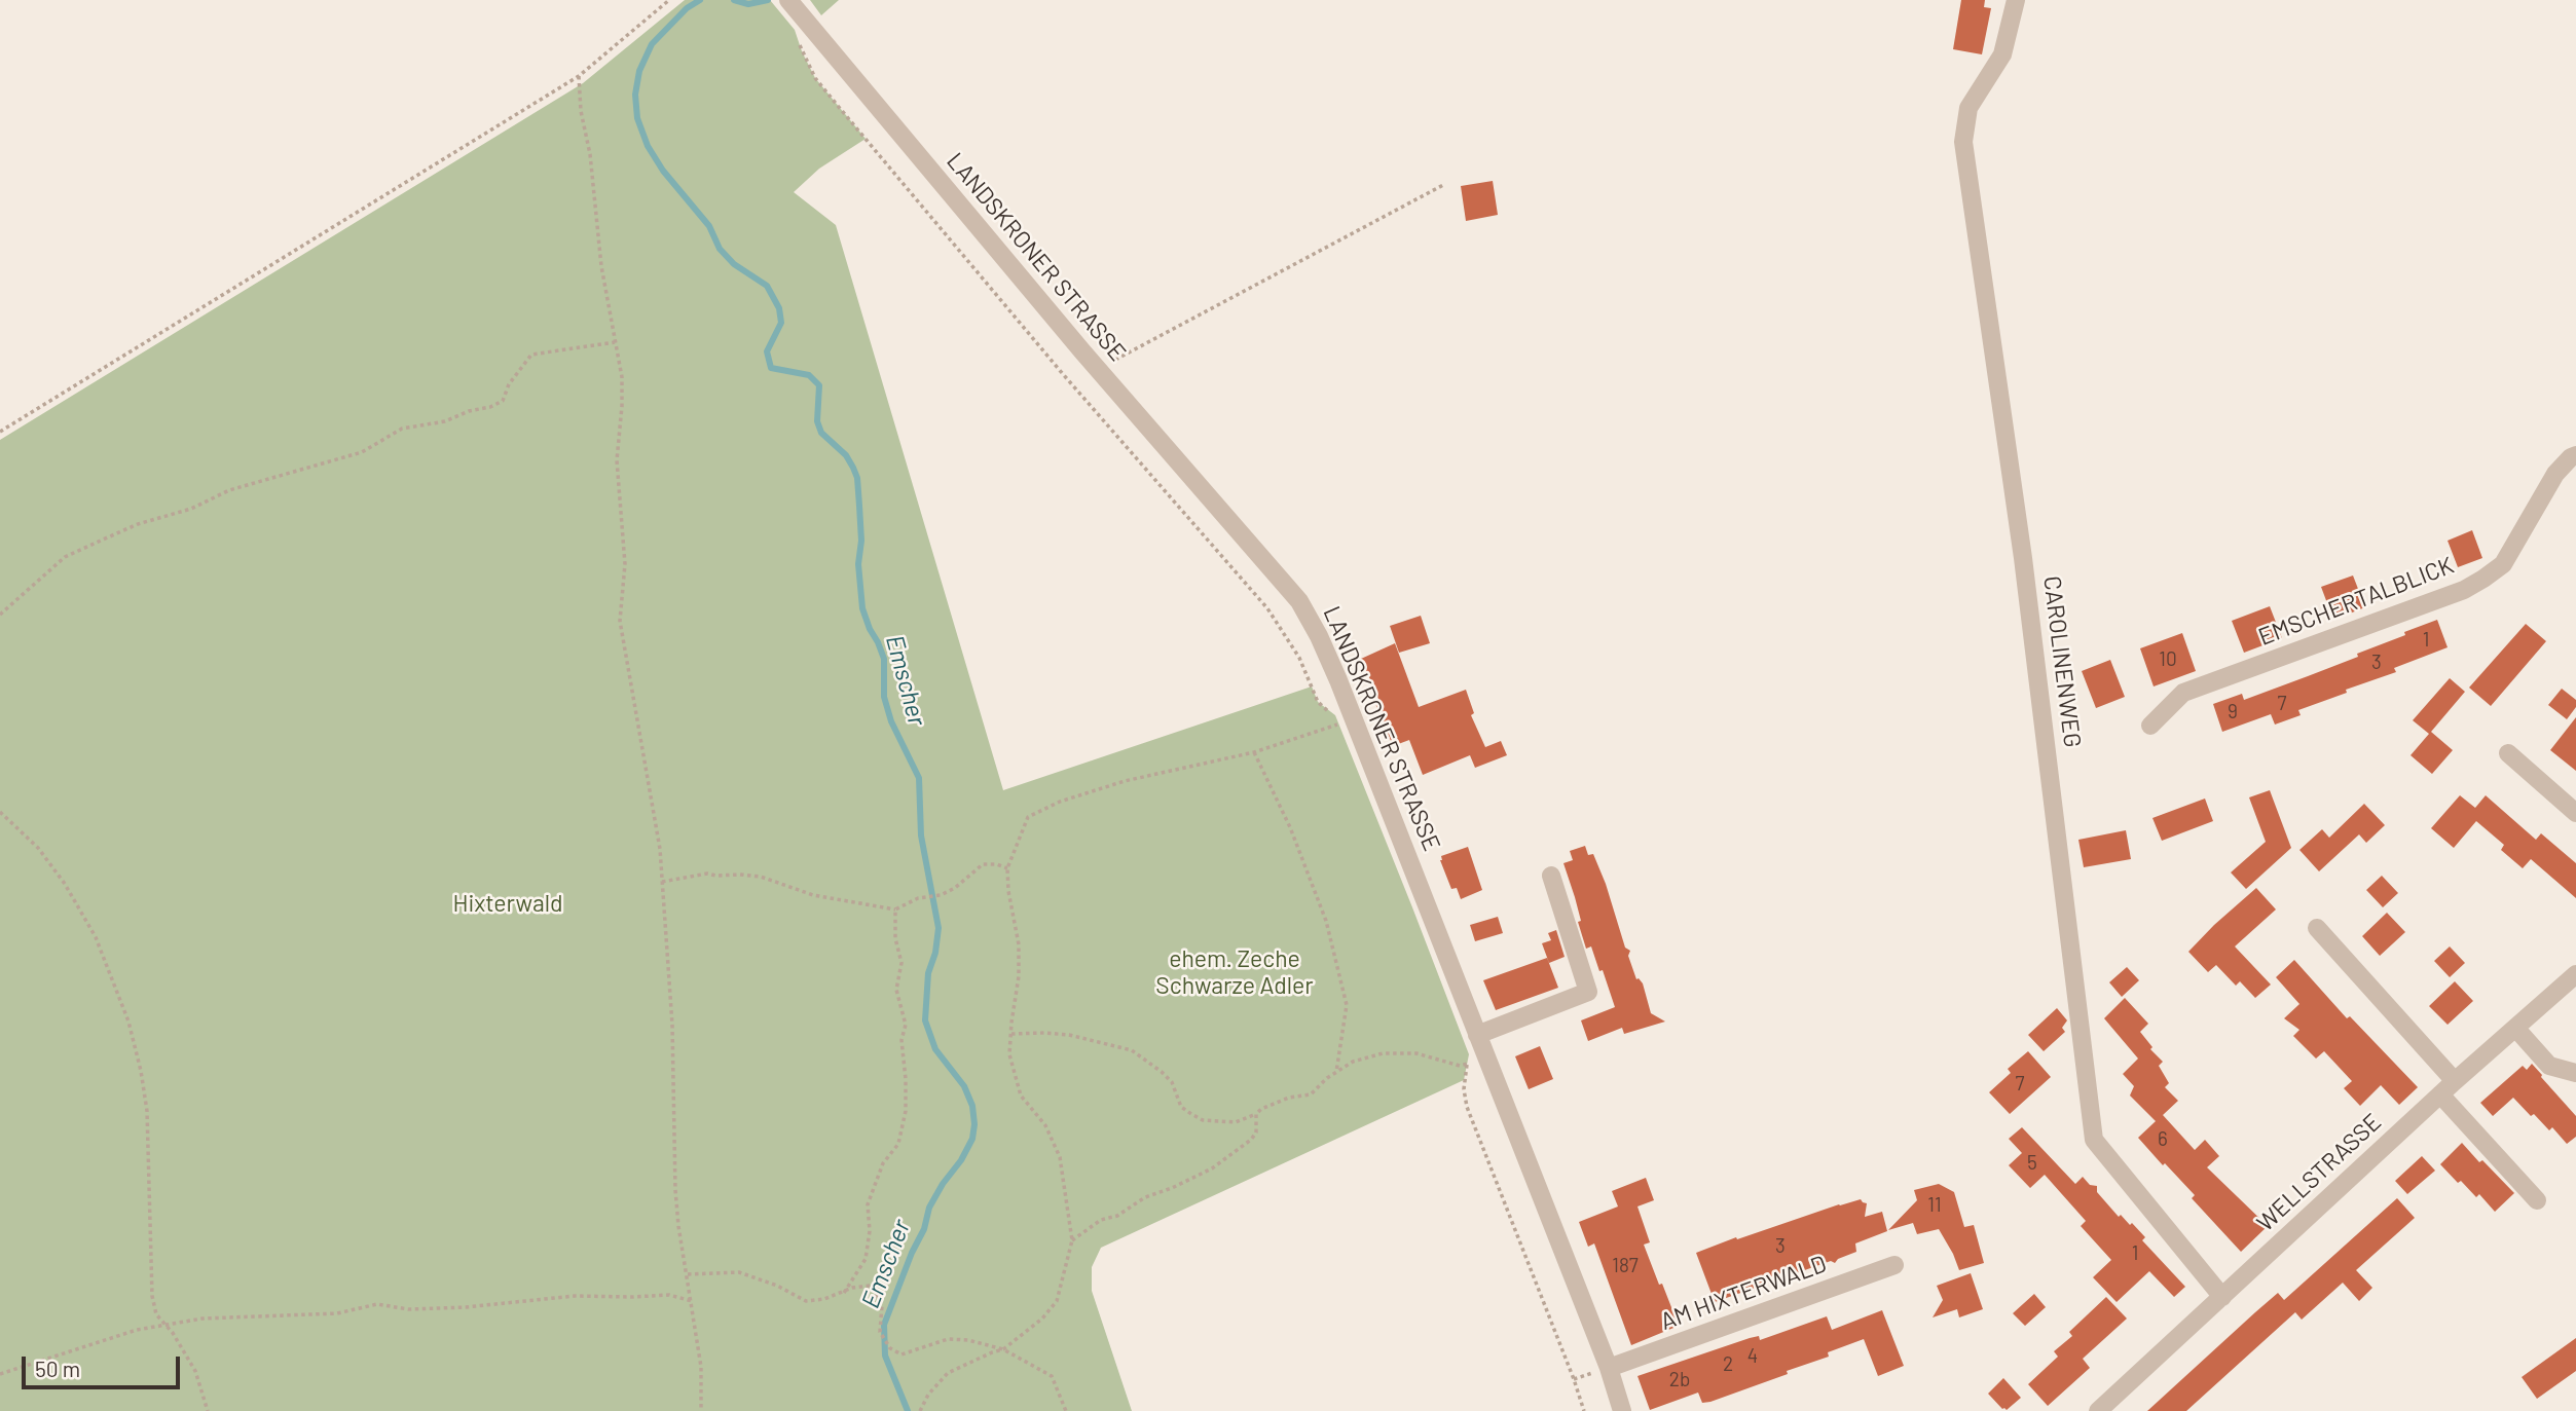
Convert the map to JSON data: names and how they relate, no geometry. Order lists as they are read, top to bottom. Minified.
{"streets":{"street":["LANDSKRONER STRASSE","EMSCHERTALBLICK","CAROLINENWEG","WELLSTRASSE","AM HIXTERWALD"]},"crossings":[["LANDSKRONER STRASSE","AM HIXTERWALD"],["CAROLINENWEG","WELLSTRASSE"]],"water":["Emscher"],"parks":["Hixterwald","ehem. Zeche Schwarze Adler"],"house_numbers":["1","10","3","7","9","7","6","5","11","3","1","187","4","2","2b"],"scale_bar":"50 m"}
